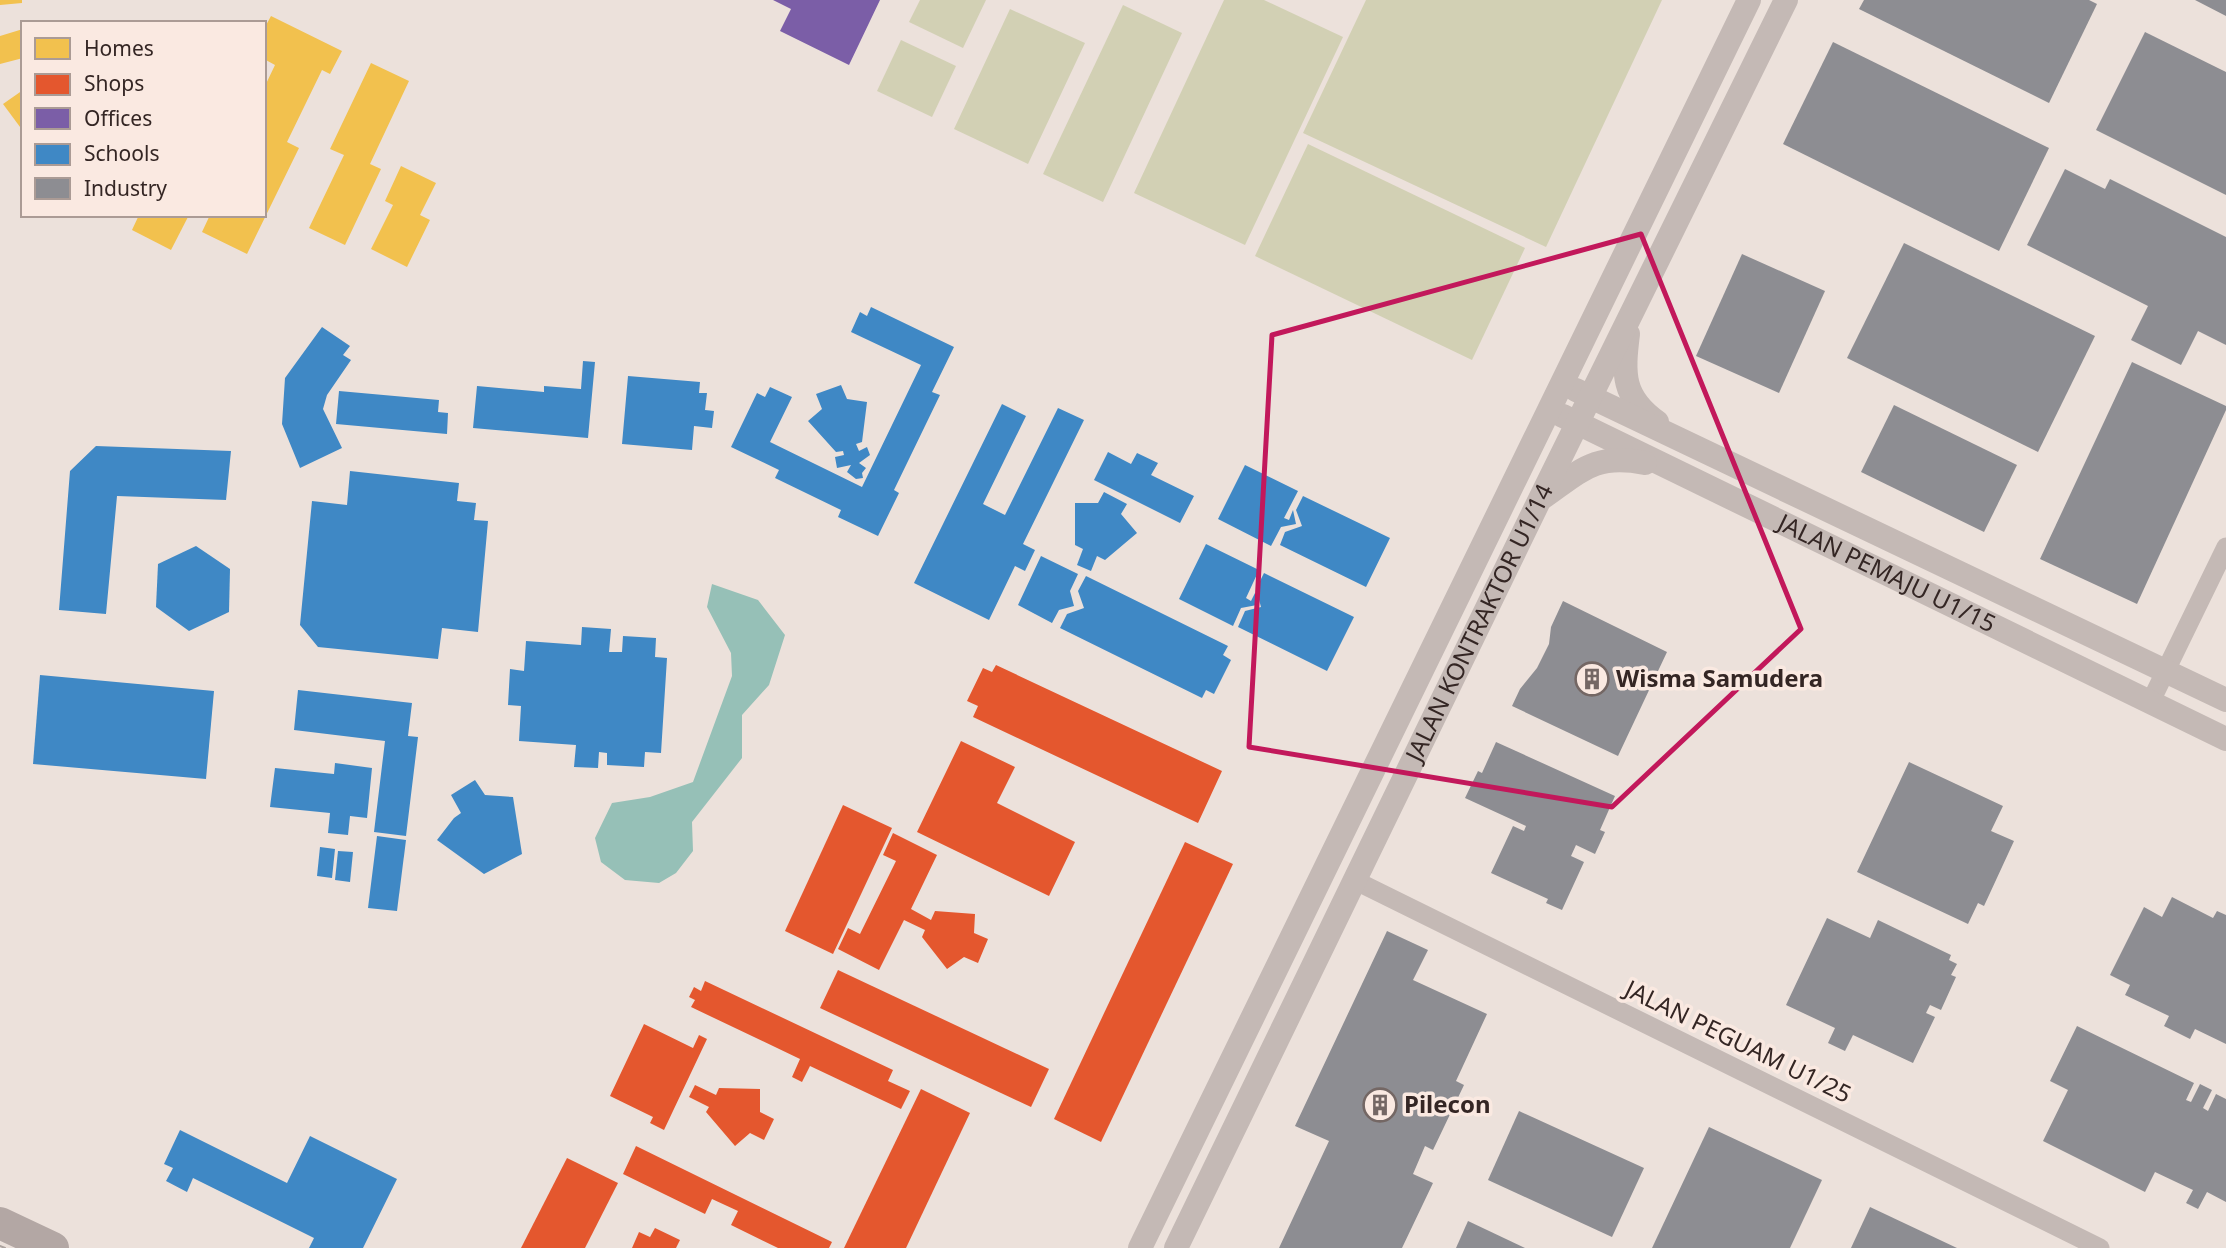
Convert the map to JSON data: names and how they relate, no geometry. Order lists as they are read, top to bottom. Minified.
{"streets":{"street":["JALAN PEMAJU U1/15","JALAN KONTRAKTOR U1/14","JALAN PEGUAM U1/25"]},"crossings":[["JALAN PEMAJU U1/15","JALAN KONTRAKTOR U1/14"],["JALAN KONTRAKTOR U1/14","JALAN PEGUAM U1/25"]],"places":{"building":["Wisma Samudera","Pilecon"]},"legend":["Homes","Shops","Offices","Schools","Industry"]}
